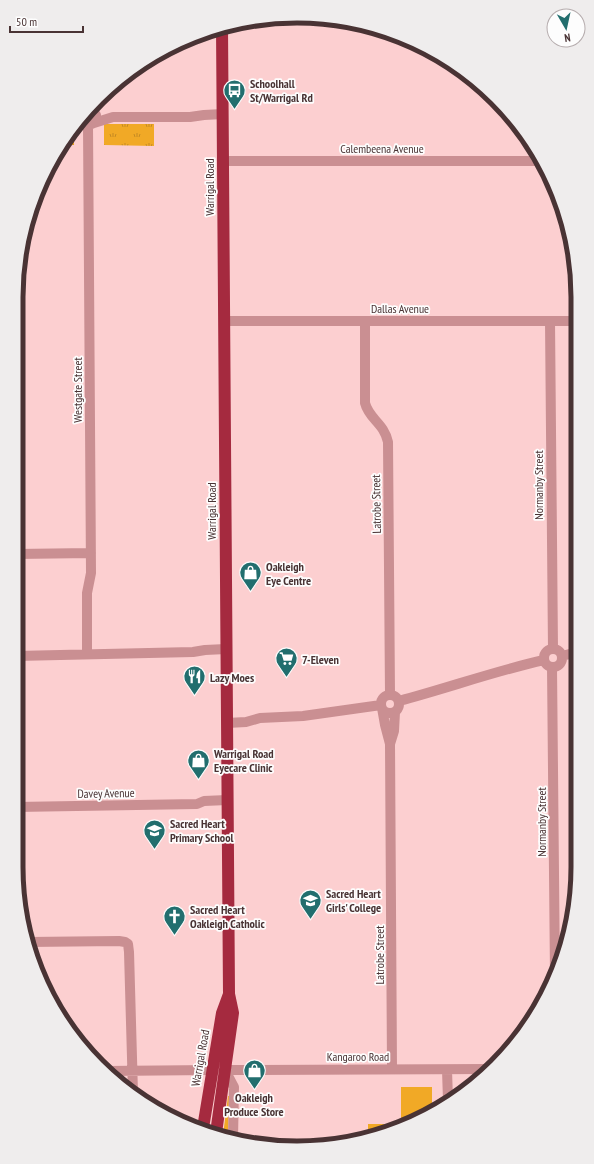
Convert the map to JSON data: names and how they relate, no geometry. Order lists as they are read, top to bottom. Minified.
{"streets":{"highway":["Warrigal Road"],"street":["Calembeena Avenue","Dallas Avenue","Westgate Street","Normanby Street","Latrobe Street","Davey Avenue","Kangaroo Road"]},"crossings":[["Calembeena Avenue","Warrigal Road"],["Warrigal Road","Dallas Avenue"],["Warrigal Road","Davey Avenue"],["Warrigal Road","Kangaroo Road"],["Dallas Avenue","Normanby Street"],["Dallas Avenue","Latrobe Street"],["Latrobe Street","Kangaroo Road"]],"places":{"bus stop":["Schoolhall St/Warrigal Rd"],"shop":["Oakleigh Eye Centre","Warrigal Road Eyecare Clinic","Oakleigh Produce Store"],"supermarket":["7-Eleven"],"restaurant":["Lazy Moes"],"school or university":["Sacred Heart Primary School","Sacred Heart Girls' College"],"church":["Sacred Heart Oakleigh Catholic"]},"scale_bar":"50 m","north":"bottom"}
